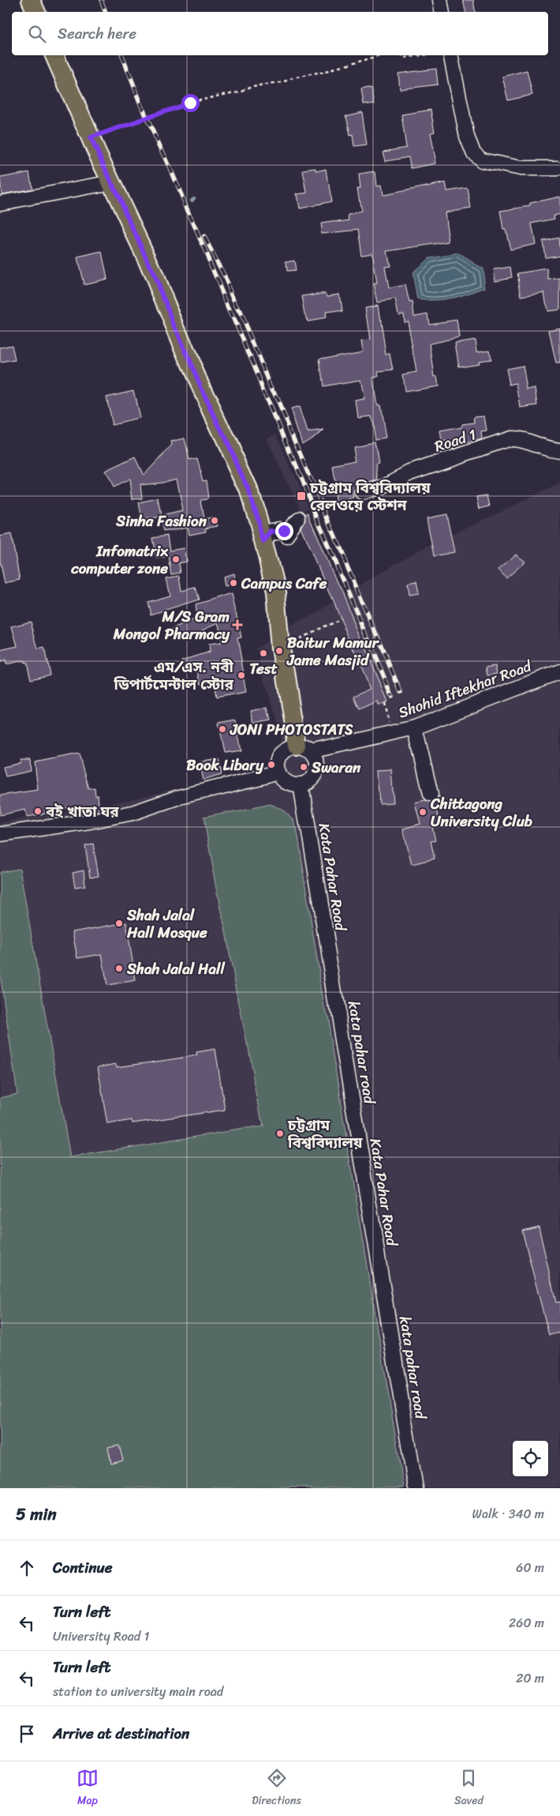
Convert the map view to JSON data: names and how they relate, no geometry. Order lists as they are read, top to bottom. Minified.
{"streets":{"street":["Road 1","Shohid Iftekhar Road","Kata Pahar Road","kata pahar road"]},"crossings":[["Shohid Iftekhar Road","Kata Pahar Road"],["Kata Pahar Road","kata pahar road"]],"places":{"transit":["চট্টগ্রাম বিশ্ববিদ্যালয় রেলওয়ে স্টেশন"],"other":["Sinha Fashion","Infomatrix computer zone","Campus Cafe","Baitur Mamur Jame Masjid","Test","এম/এস. নবী ডিপার্টমেন্টাল স্টোর","JONI PHOTOSTATS","Book Libary","Swaran","বই খাতা ঘর","Chittagong University Club","Shah Jalal Hall Mosque","Shah Jalal Hall","চট্টগ্রাম বিশ্ববিদ্যালয়"],"health":["M/S Gram Mongol Pharmacy"]},"page":{"search":"Search here","heading":["5 min","Walk · 340 m"],"list":[["Continue","60 m"],["Turn left","University Road 1","260 m"],["Turn left","station to university main road","20 m"],"Arrive at destination"],"nav":["Map","Directions","Saved"]}}
